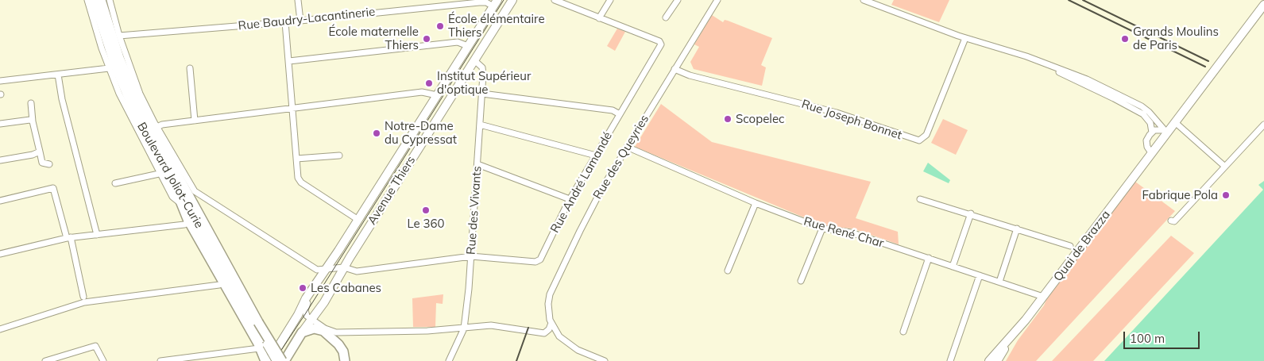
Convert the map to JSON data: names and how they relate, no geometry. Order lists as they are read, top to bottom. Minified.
{"streets":{"main road":["Boulevard Joliot-Curie","Avenue Thiers","Quai de Brazza"],"street":["Rue Baudry-Lacantinerie","Rue Joseph Bonnet","Rue des Queyries","Rue André Lamandé","Rue des Vivants","Rue René Char"]},"crossings":[["Rue Baudry-Lacantinerie","Avenue Thiers"],["Rue Joseph Bonnet","Rue des Queyries"],["Rue des Queyries","Rue René Char"],["Boulevard Joliot-Curie","Avenue Thiers"],["Rue André Lamandé","Rue des Vivants"],["Avenue Thiers","Rue des Vivants"],["Rue René Char","Quai de Brazza"]],"places":["École élémentaire Thiers","École maternelle Thiers","Grands Moulins de Paris","Institut Supérieur d'optique","Scopelec","Notre-Dame du Cypressat","Fabrique Pola","Le 360","Les Cabanes"],"scale_bar":"100 m"}
